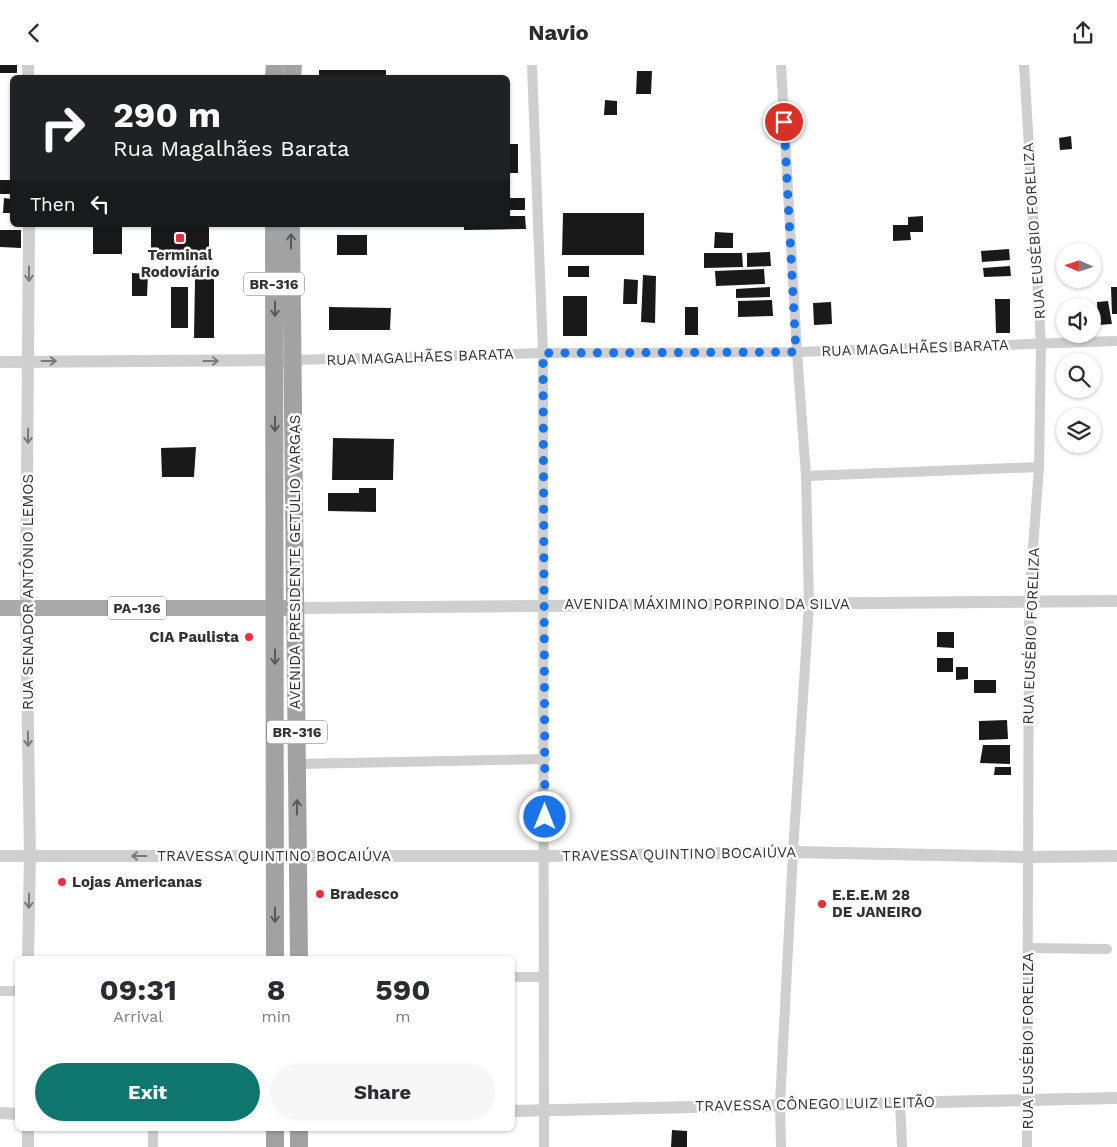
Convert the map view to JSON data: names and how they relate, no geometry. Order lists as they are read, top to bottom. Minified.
{"streets":{"highway":["BR-316","AVENIDA PRESIDENTE GETÚLIO VARGAS"],"main road":["PA-136"],"street":["RUA EUSÉBIO FORELIZA","RUA MAGALHÃES BARATA","RUA SENADOR ANTÔNIO LEMOS","AVENIDA MÁXIMINO PORPINO DA SILVA","TRAVESSA QUINTINO BOCAIÚVA","TRAVESSA CÔNEGO LUIZ LEITÃO"]},"crossings":[["RUA EUSÉBIO FORELIZA","RUA MAGALHÃES BARATA"],["RUA EUSÉBIO FORELIZA","AVENIDA MÁXIMINO PORPINO DA SILVA"],["RUA EUSÉBIO FORELIZA","TRAVESSA QUINTINO BOCAIÚVA"],["RUA EUSÉBIO FORELIZA","TRAVESSA CÔNEGO LUIZ LEITÃO"],["RUA MAGALHÃES BARATA","AVENIDA PRESIDENTE GETÚLIO VARGAS"],["AVENIDA PRESIDENTE GETÚLIO VARGAS","AVENIDA MÁXIMINO PORPINO DA SILVA"],["AVENIDA PRESIDENTE GETÚLIO VARGAS","PA-136"],["AVENIDA PRESIDENTE GETÚLIO VARGAS","TRAVESSA QUINTINO BOCAIÚVA"],["RUA SENADOR ANTÔNIO LEMOS","PA-136"],["RUA SENADOR ANTÔNIO LEMOS","TRAVESSA QUINTINO BOCAIÚVA"],["AVENIDA MÁXIMINO PORPINO DA SILVA","PA-136"]],"one_way":["RUA SENADOR ANTÔNIO LEMOS"],"places":{"transit":["Terminal Rodoviário"],"other":["CIA Paulista","Lojas Americanas","Bradesco","E.E.E.M 28 DE JANEIRO"]},"north":"left","page":{"header":"Navio","turn":["290 m","Rua Magalhães Barata"],"then":"Then","eta":["09:31","Arrival","8","min","590","m"],"buttons":["Exit","Share"]}}
